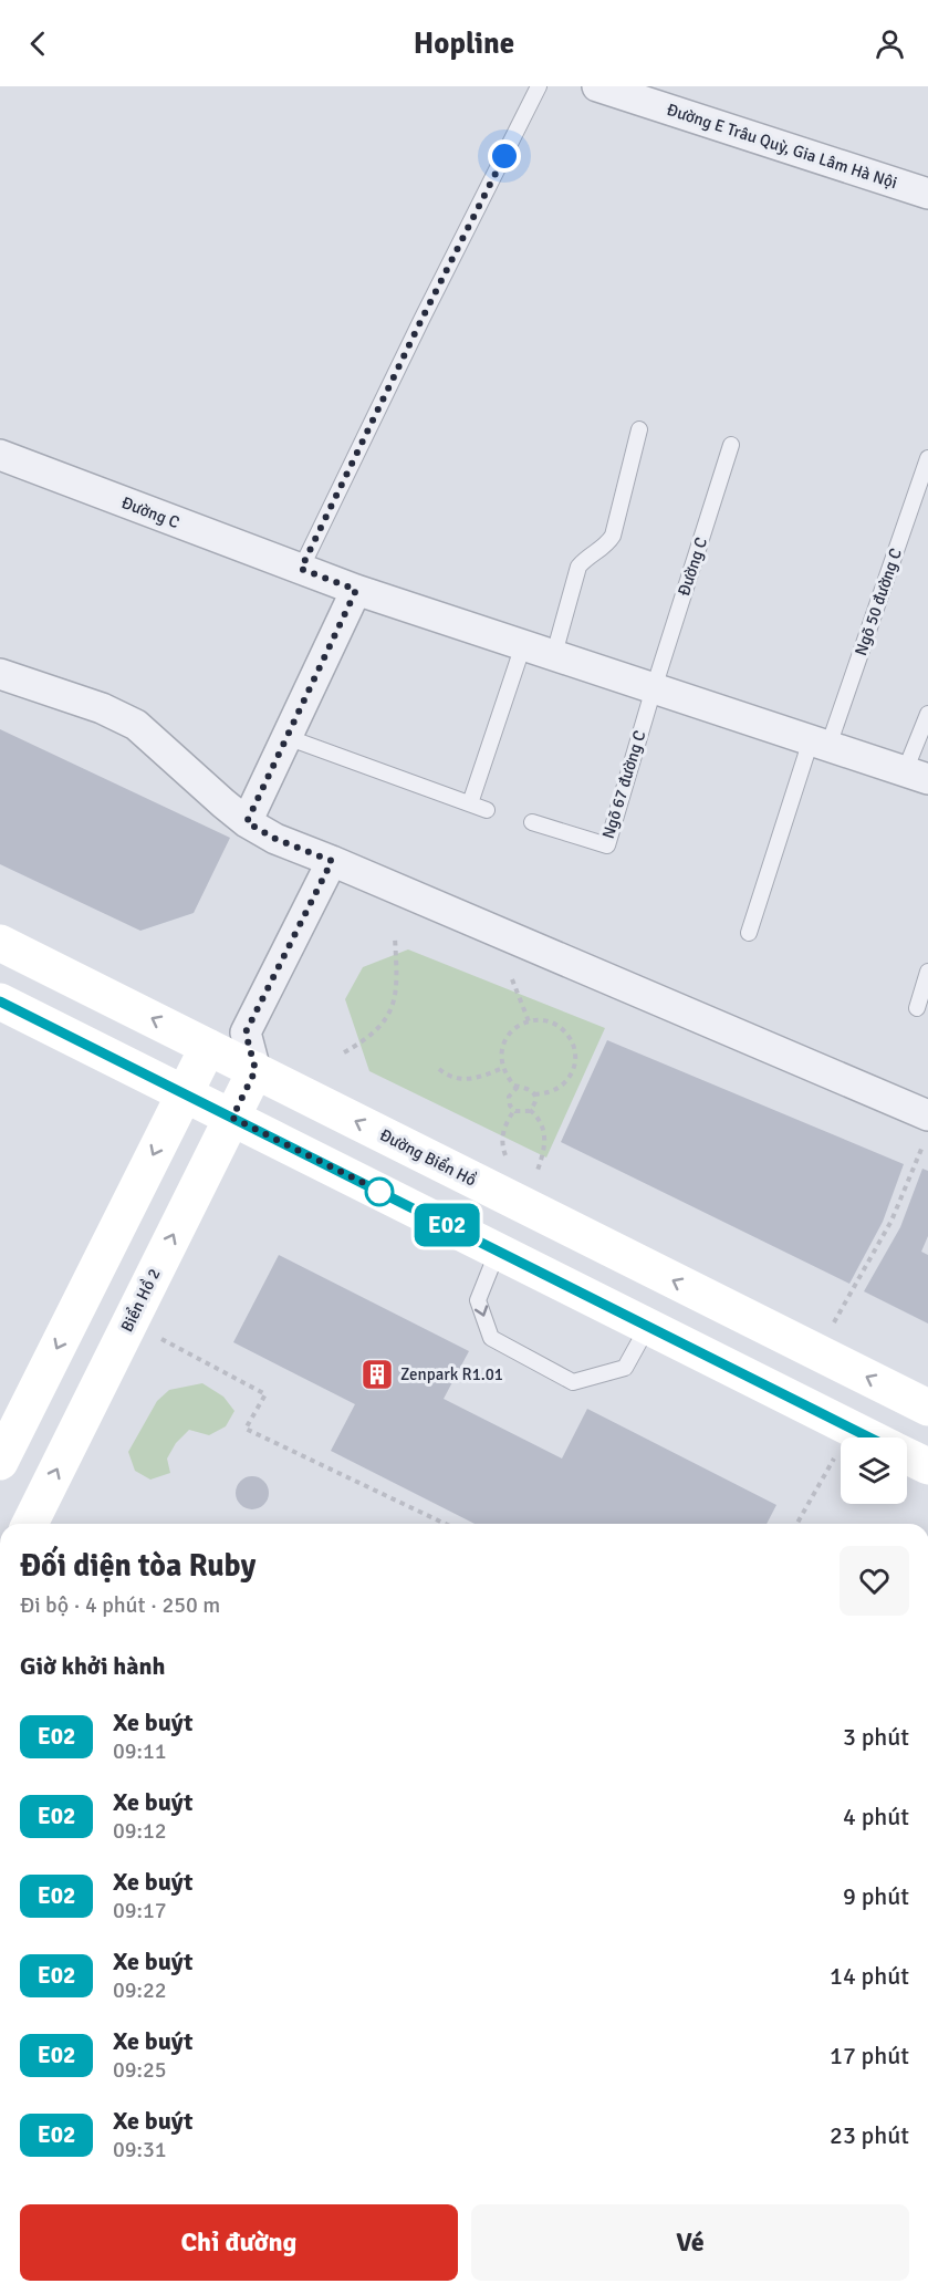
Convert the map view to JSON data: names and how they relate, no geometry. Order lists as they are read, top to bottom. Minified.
{"streets":{"street":["Đường E Trâu Quỳ, Gia Lâm Hà Nội","Đường C","Đường Biển Hồ","Biển Hồ 2"],"lane":["Ngõ 50 đường C","Ngõ 67 đường C"]},"crossings":[["Đường C","Ngõ 50 đường C"],["Đường C","Ngõ 67 đường C"],["Đường Biển Hồ","Biển Hồ 2"]],"places":{"building":["Zenpark R1.01"]},"lines":["bus line E02"],"page":{"header":"Hopline","on_map":"E02","heading":[["Đối diện tòa Ruby","Đi bộ · 4 phút · 250 m"],"Giờ khởi hành"],"list":[{"mark":"E02","name":"Xe buýt","note":"09:11","value":"3 phút"},{"mark":"E02","name":"Xe buýt","note":"09:12","value":"4 phút"},{"mark":"E02","name":"Xe buýt","note":"09:17","value":"9 phút"},{"mark":"E02","name":"Xe buýt","note":"09:22","value":"14 phút"},{"mark":"E02","name":"Xe buýt","note":"09:25","value":"17 phút"},{"mark":"E02","name":"Xe buýt","note":"09:31","value":"23 phút"}],"buttons":["Chỉ đường","Vé"]}}
